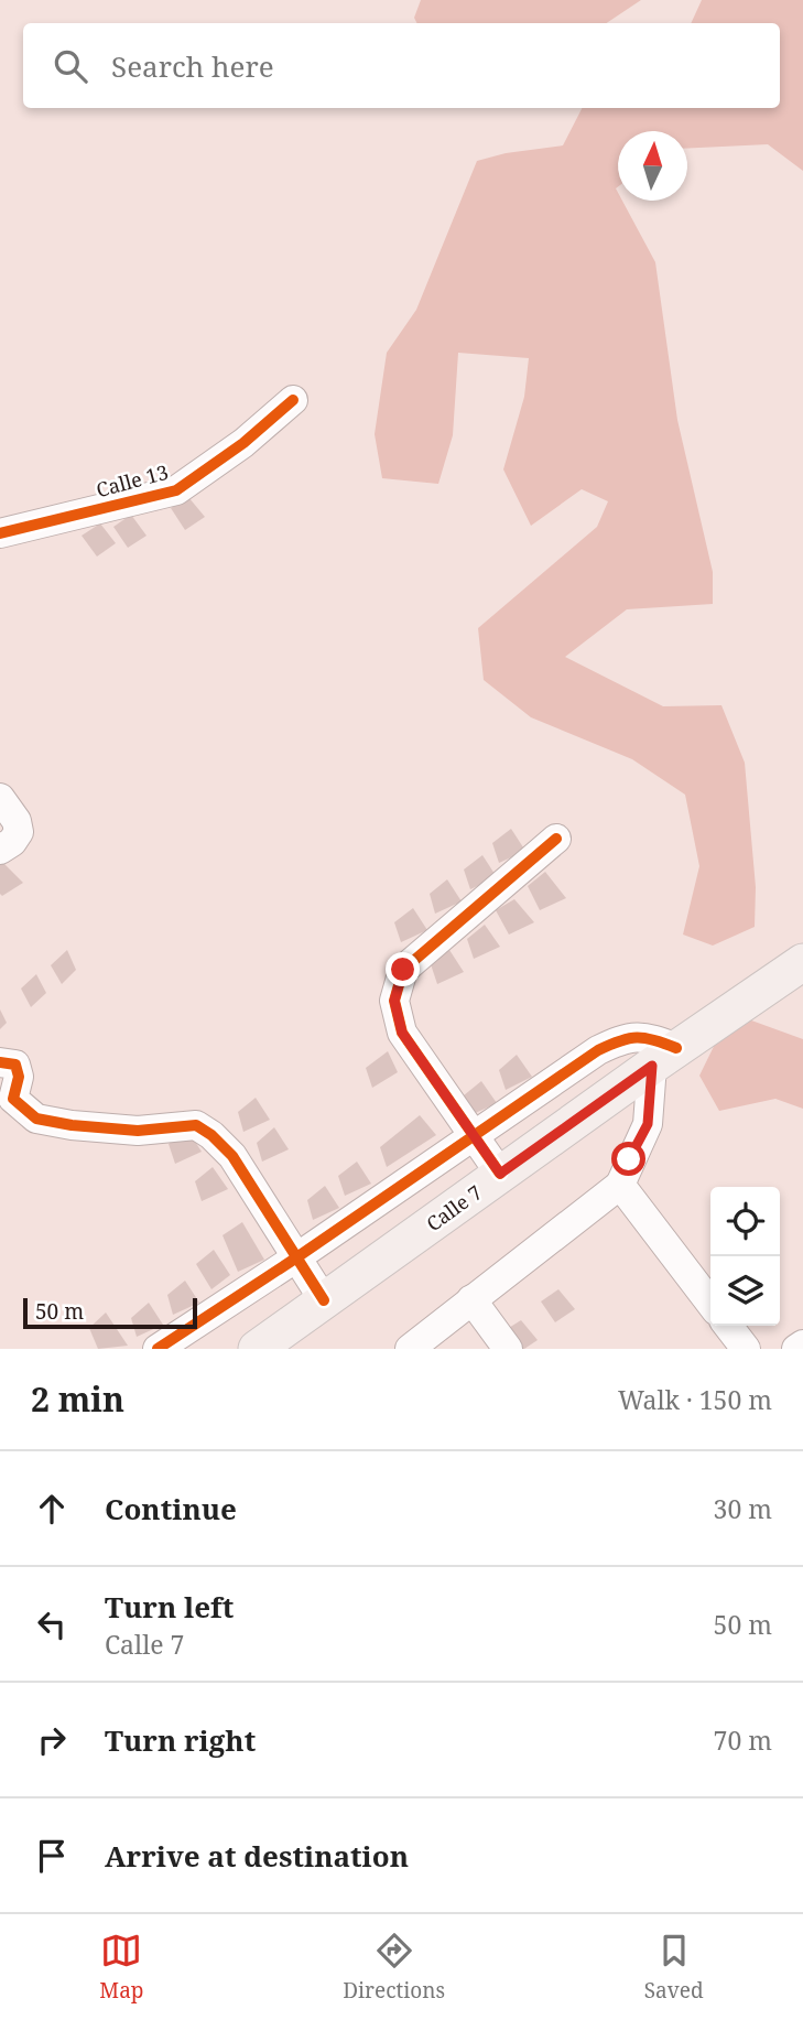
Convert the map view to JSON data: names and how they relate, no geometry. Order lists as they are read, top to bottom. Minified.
{"streets":{"main road":["Calle 7"],"street":["Calle 13"]},"scale_bar":"50 m","north":"top","page":{"search":"Search here","scale":"50 m","heading":["2 min","Walk · 150 m"],"list":[["Continue","30 m"],["Turn left","Calle 7","50 m"],["Turn right","70 m"],"Arrive at destination"],"nav":["Map","Directions","Saved"]}}
